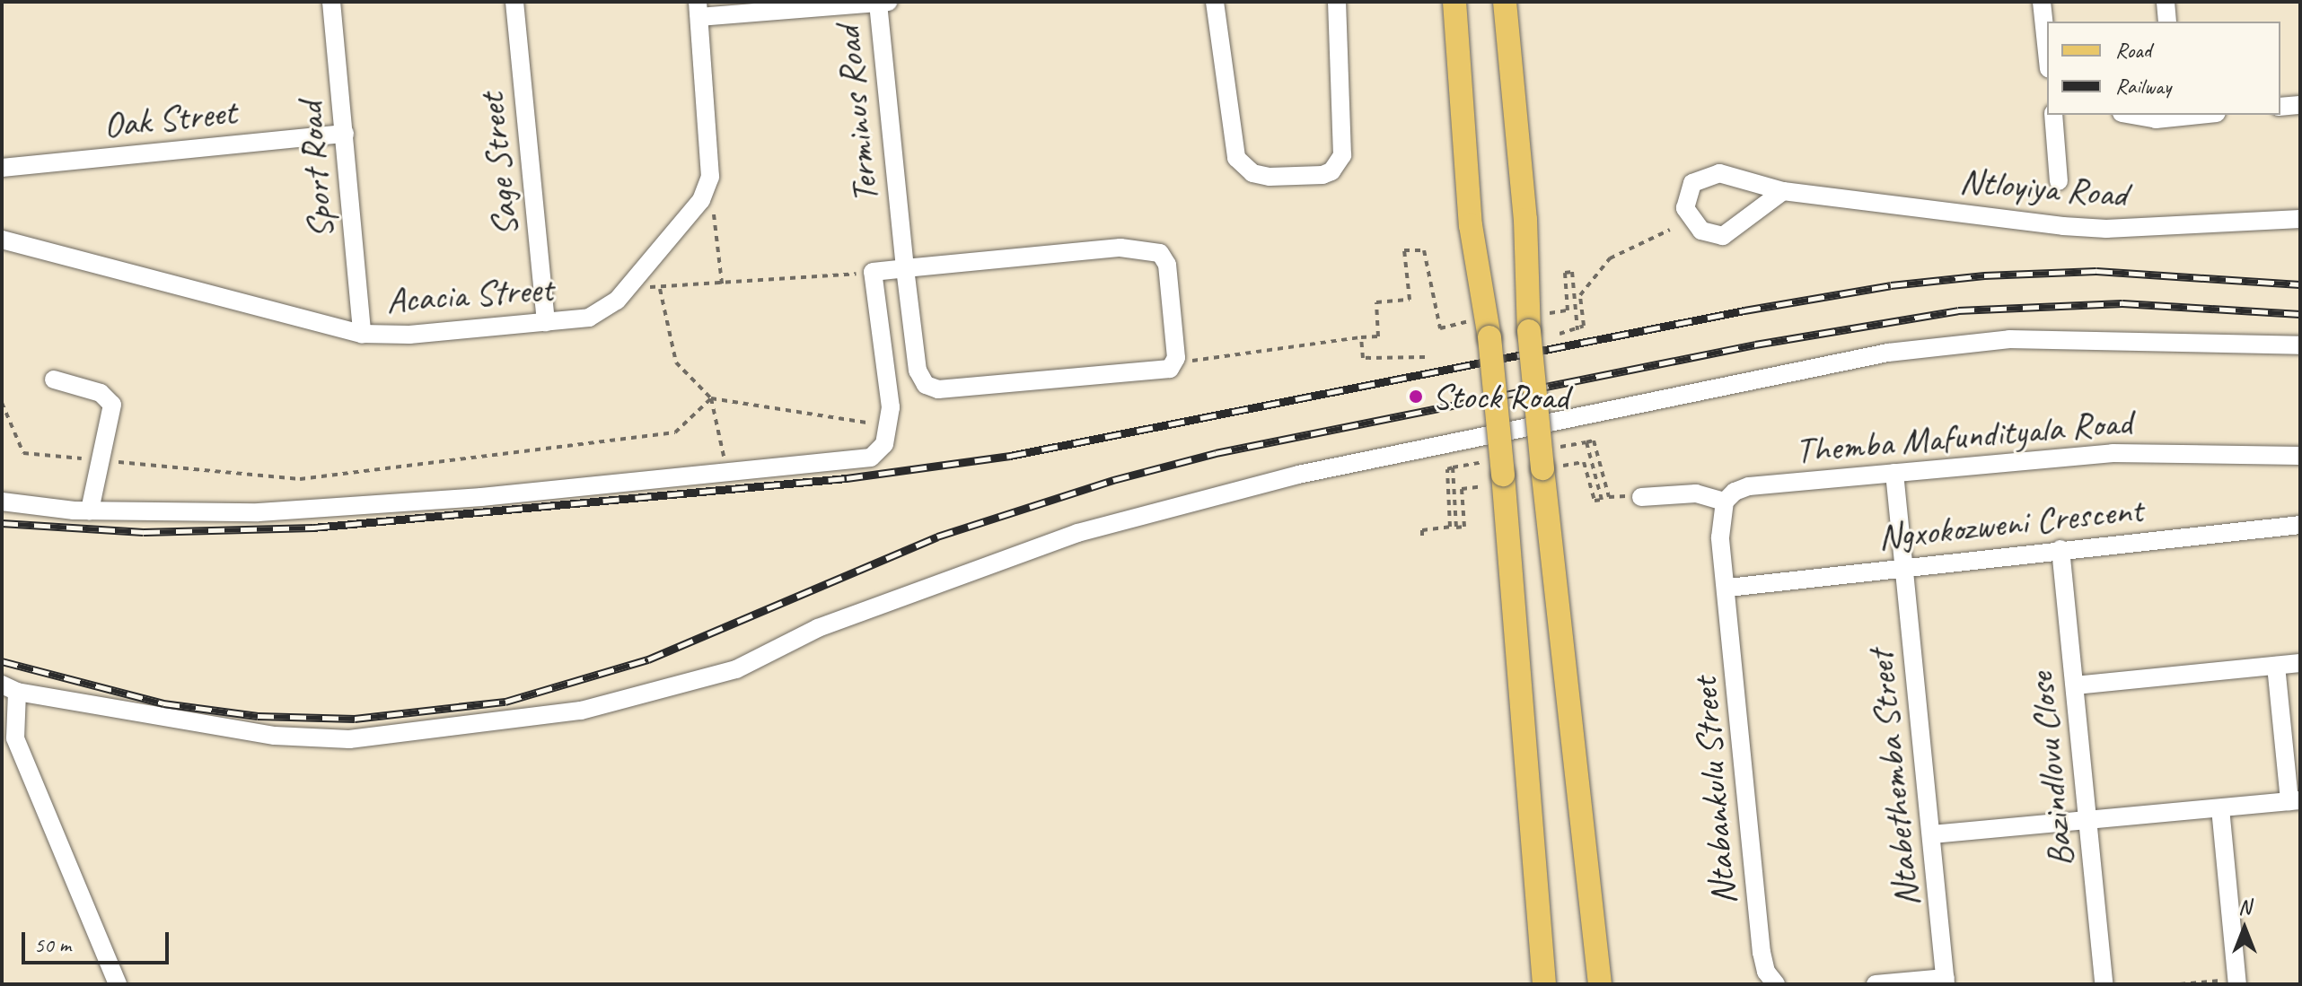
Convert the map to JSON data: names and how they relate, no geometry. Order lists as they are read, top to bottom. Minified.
{"streets":{"street":["Terminus Road","Oak Street","Sage Street","Sport Road","Ntloyiya Road","Acacia Street","Themba Mafundityala Road","Ngxokozweni Crescent","Bazindlovu Close","Ntabethemba Street","Ntabankulu Street"]},"crossings":[["Oak Street","Sport Road"],["Sage Street","Acacia Street"],["Sport Road","Acacia Street"],["Themba Mafundityala Road","Ntabethemba Street"],["Ngxokozweni Crescent","Bazindlovu Close"],["Ngxokozweni Crescent","Ntabethemba Street"],["Ngxokozweni Crescent","Ntabankulu Street"]],"places":["Stock Road"],"legend":["Road","Railway"],"scale_bar":"50 m","north":"top"}
